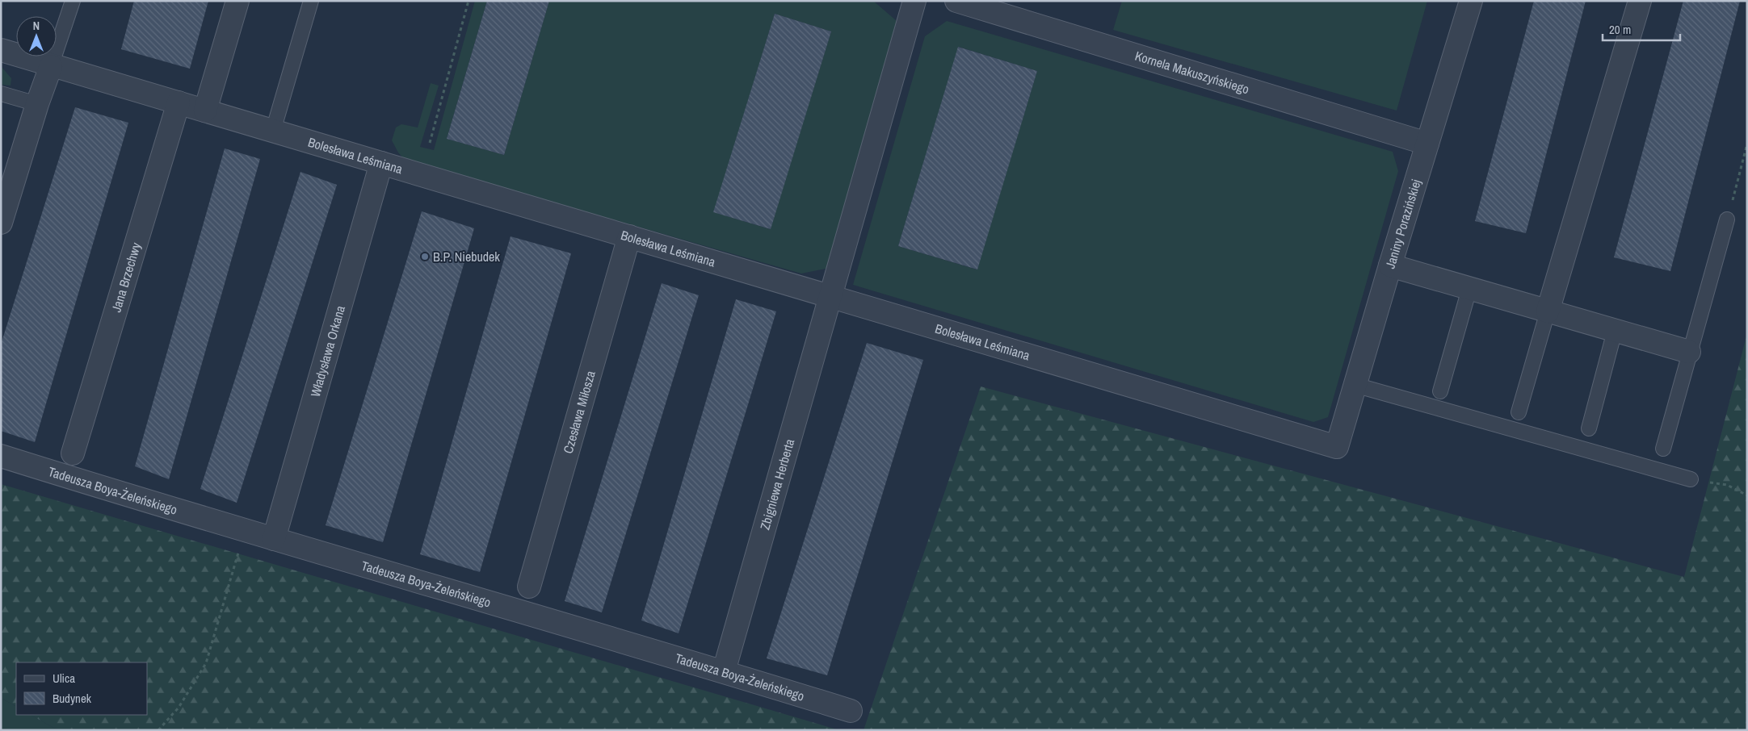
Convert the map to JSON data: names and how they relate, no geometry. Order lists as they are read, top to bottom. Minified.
{"streets":{"street":["Kornela Makuszyńskiego","Bolesława Leśmiana","Janiny Porazińskiej","Jana Brzechwy","Władysława Orkana","Czesława Miłosza","Zbigniewa Herberta","Tadeusza Boya-Żeleńskiego"]},"crossings":[["Kornela Makuszyńskiego","Janiny Porazińskiej"],["Bolesława Leśmiana","Janiny Porazińskiej"],["Bolesława Leśmiana","Jana Brzechwy"],["Bolesława Leśmiana","Władysława Orkana"],["Bolesława Leśmiana","Czesława Miłosza"],["Bolesława Leśmiana","Zbigniewa Herberta"],["Władysława Orkana","Tadeusza Boya-Żeleńskiego"],["Zbigniewa Herberta","Tadeusza Boya-Żeleńskiego"]],"places":["B.P. Niebudek"],"legend":["Ulica","Budynek"],"scale_bar":"20 m","north":"top"}
